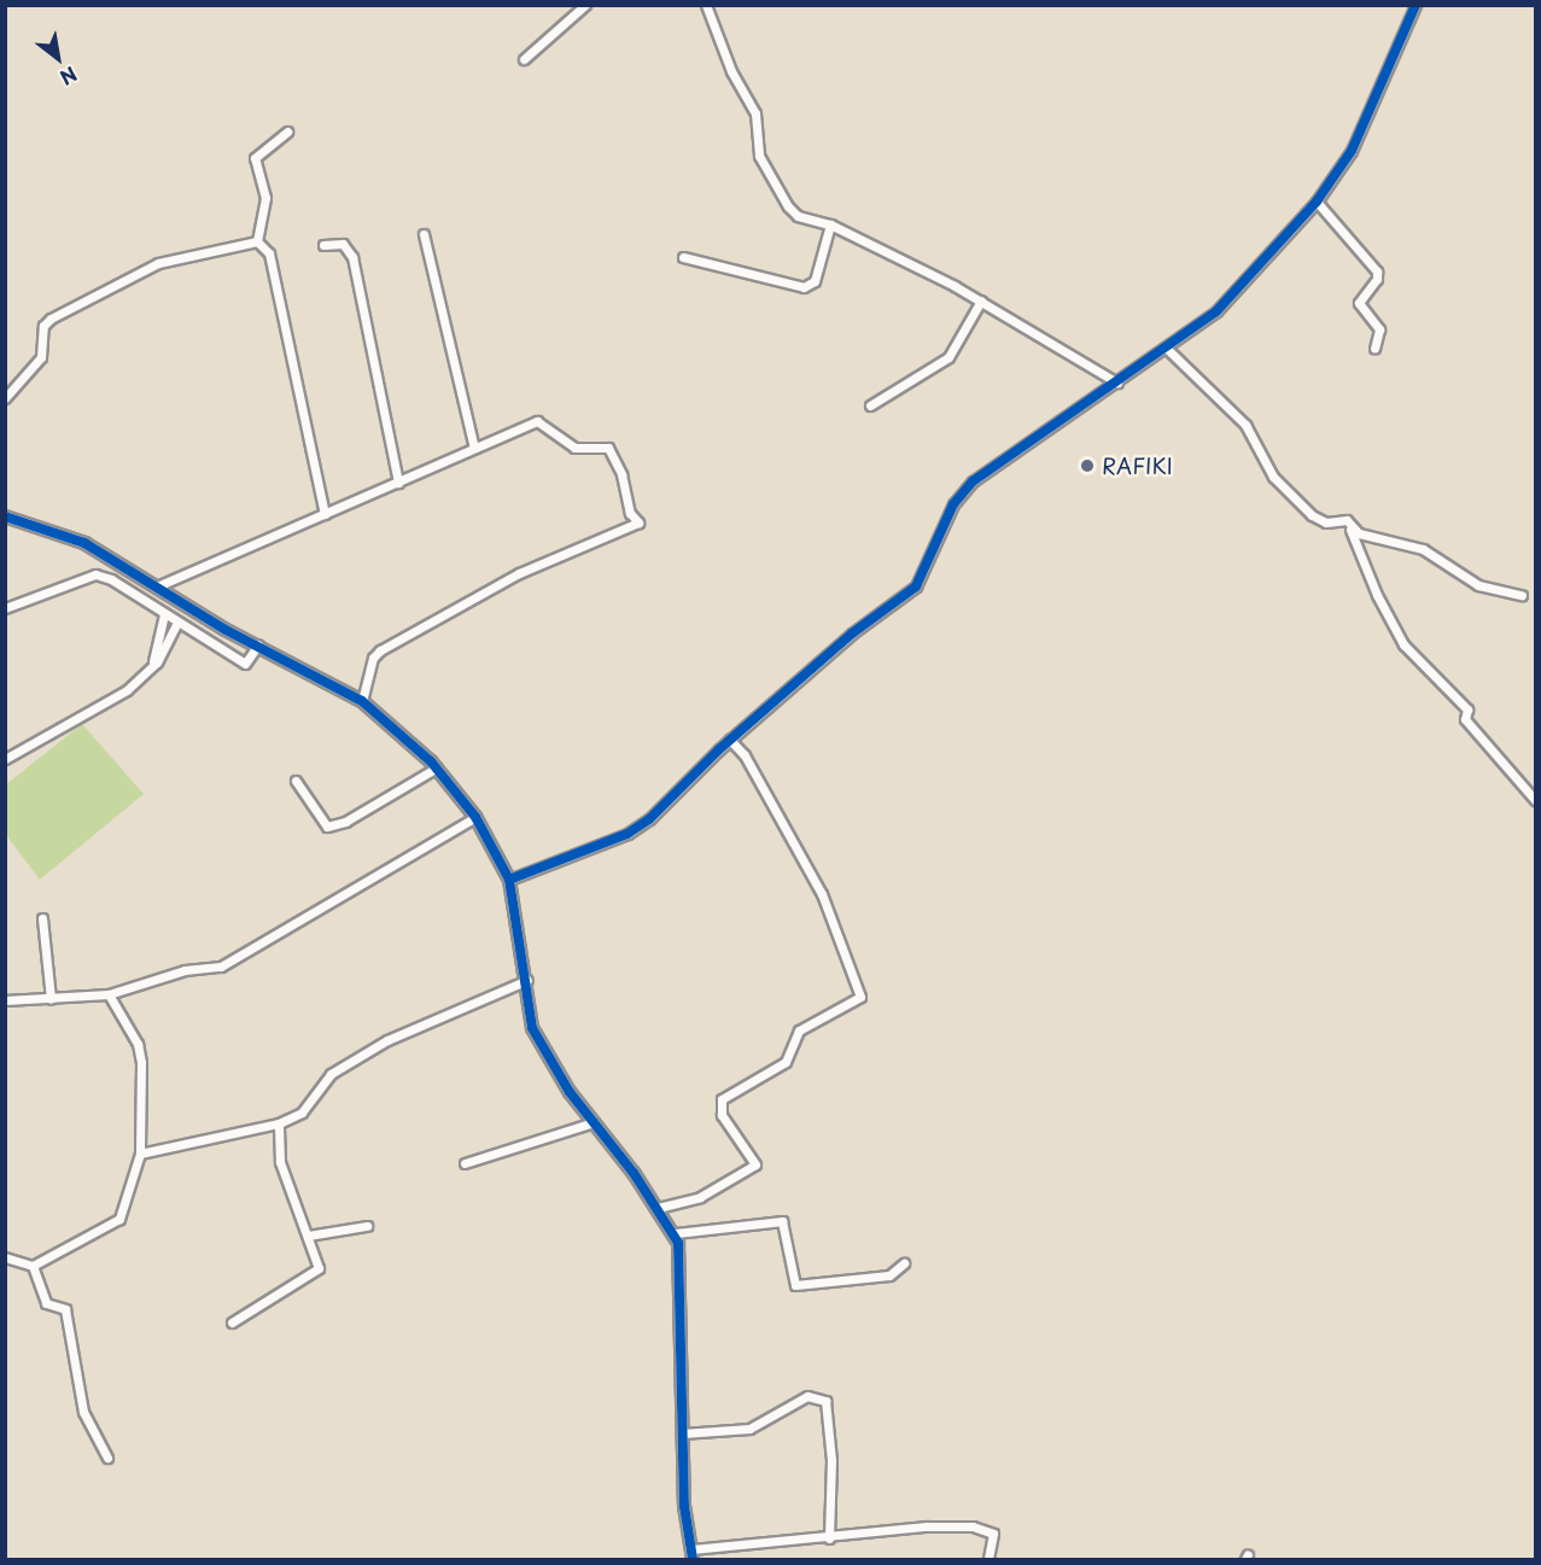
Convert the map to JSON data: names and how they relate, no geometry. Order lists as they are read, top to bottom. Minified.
{"places":["RAFIKI"],"north":"bottom right"}
